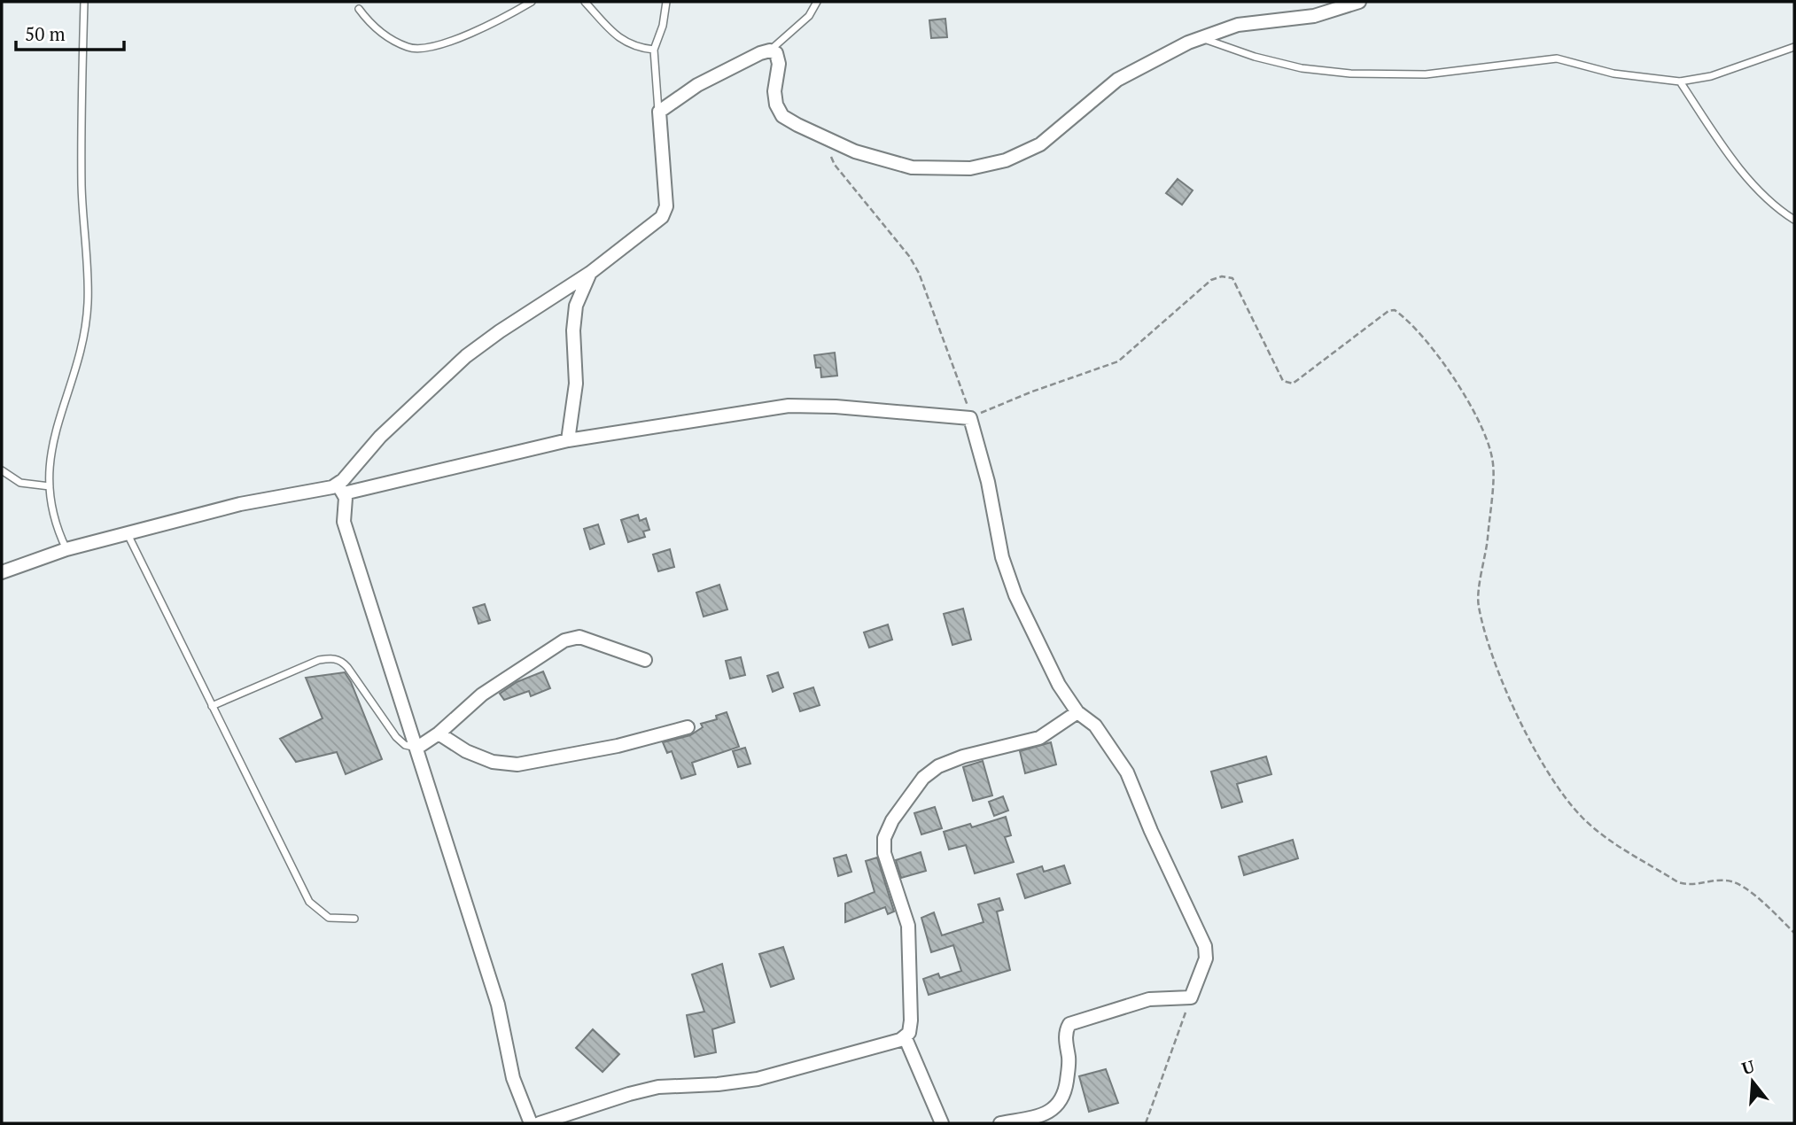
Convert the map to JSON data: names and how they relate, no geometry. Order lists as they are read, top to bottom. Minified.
{"scale_bar":"50 m","north":"top"}
